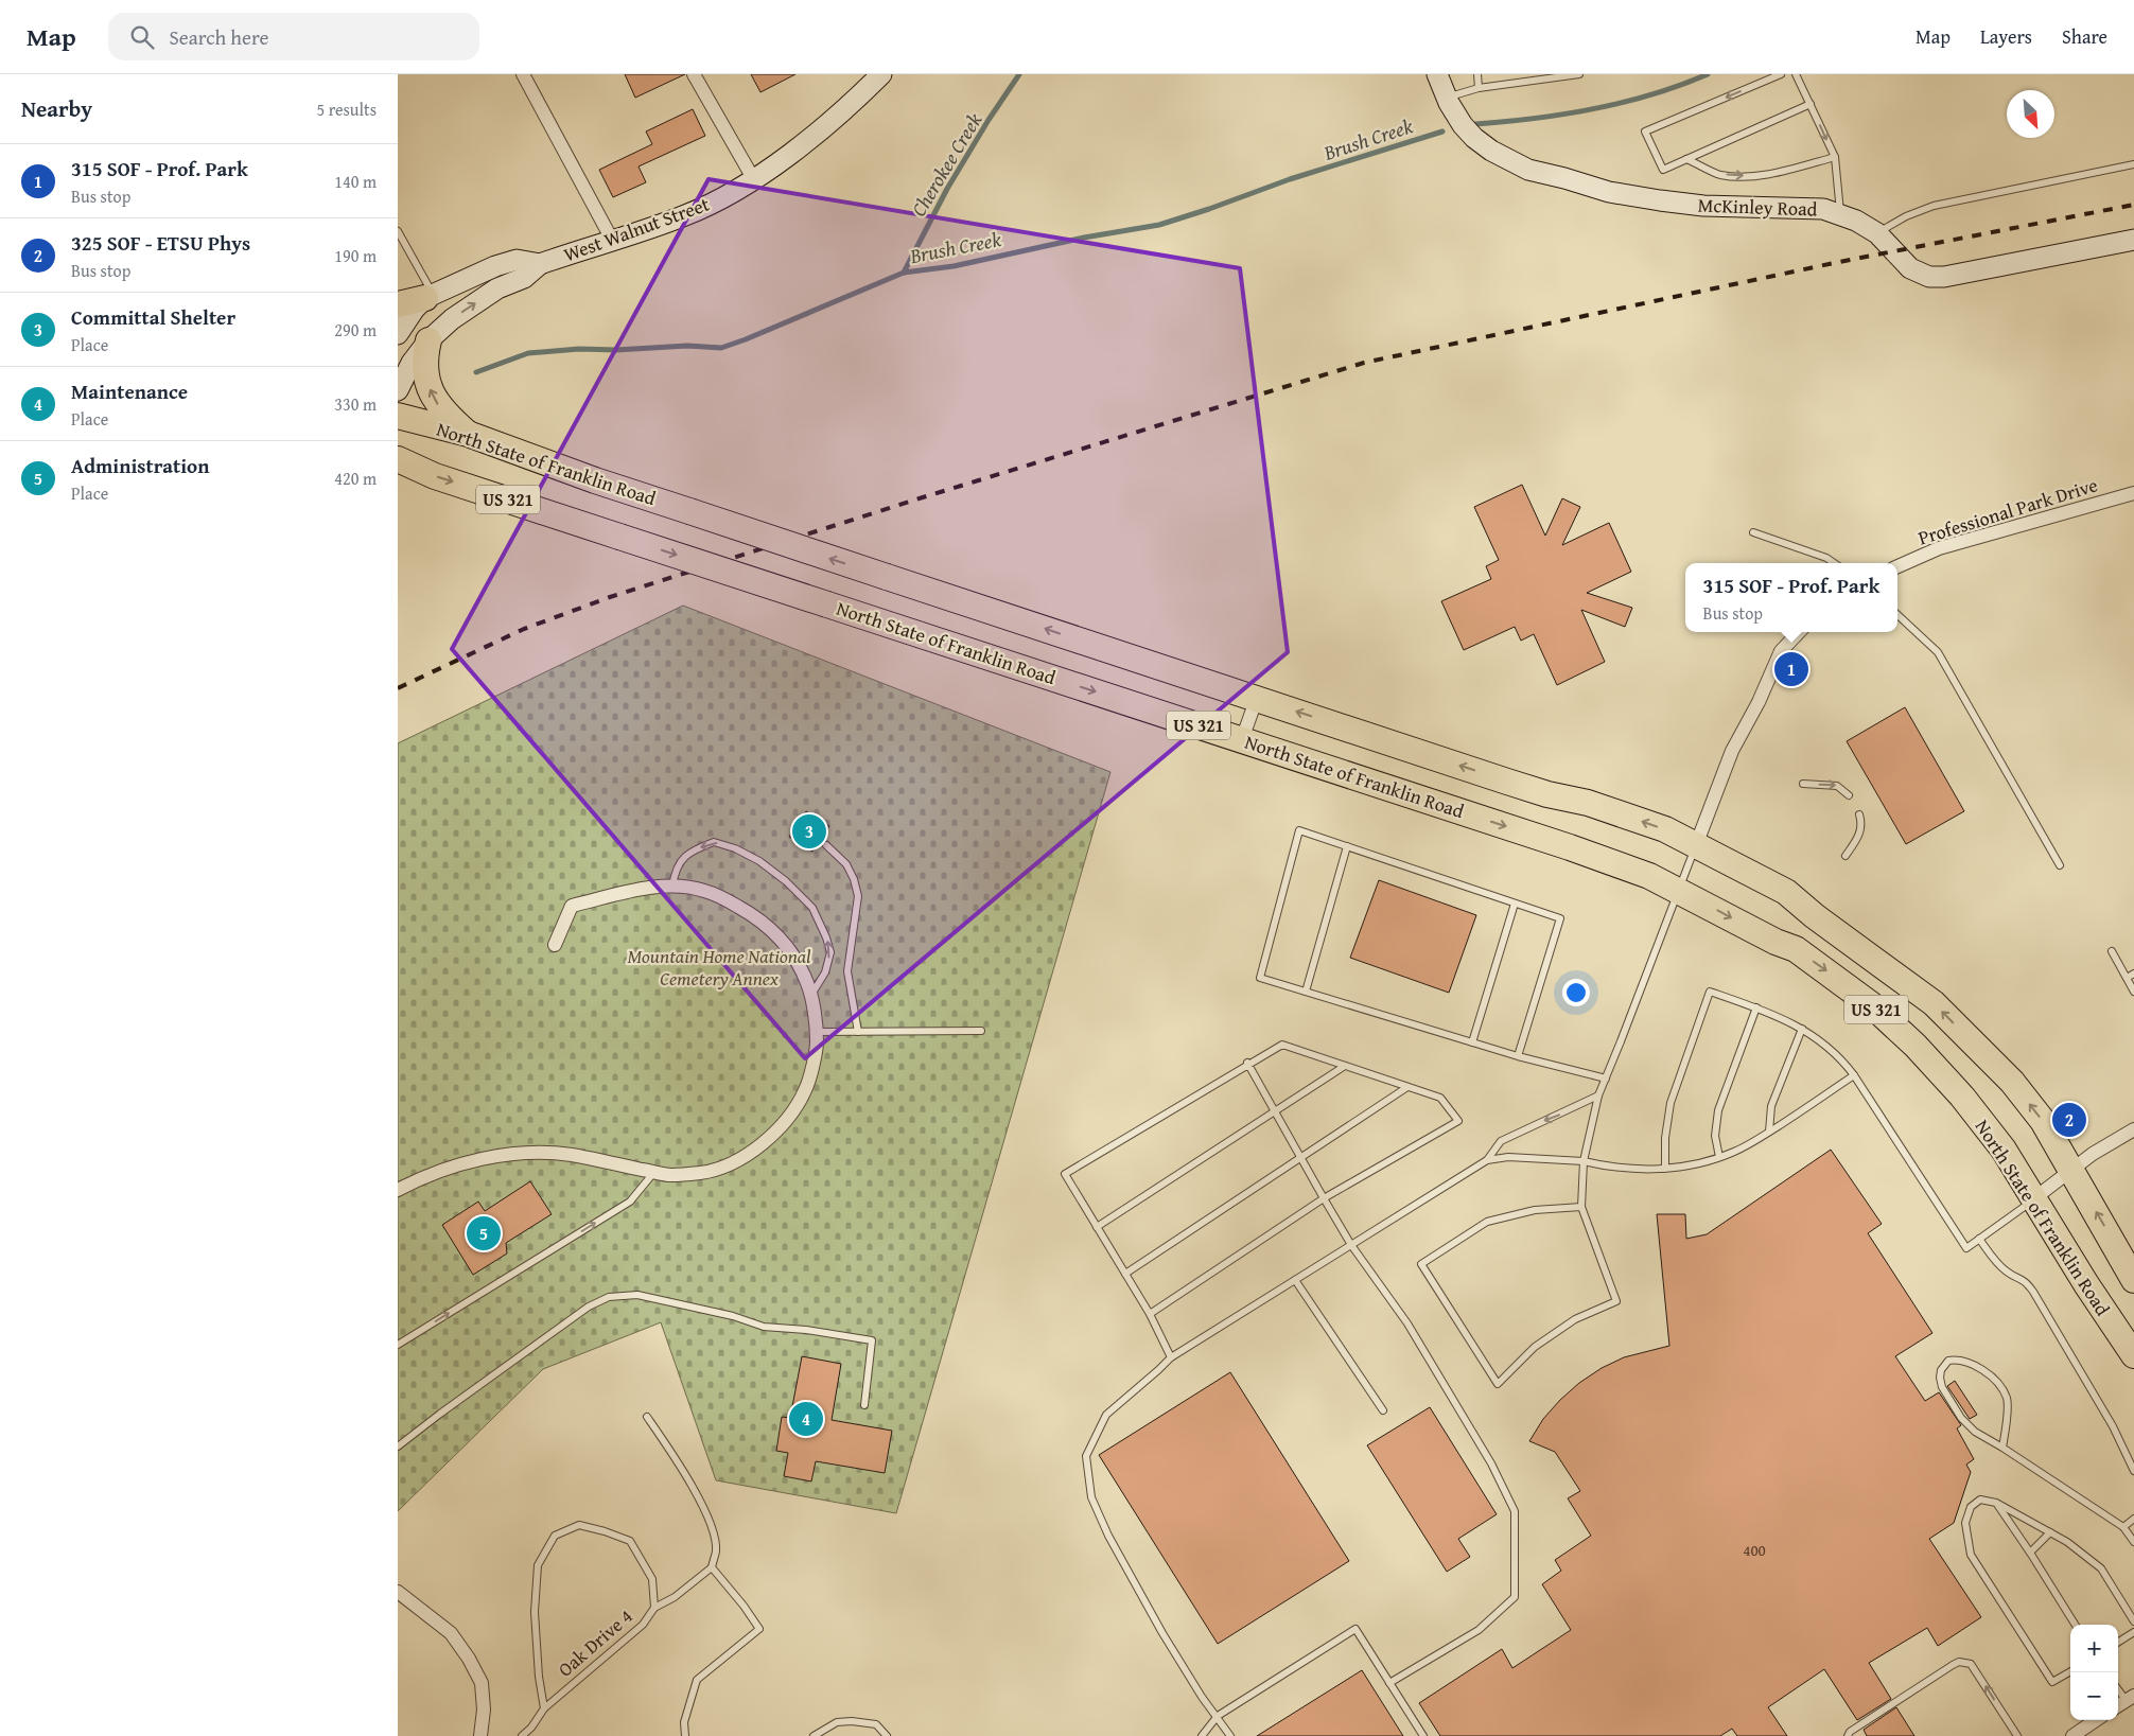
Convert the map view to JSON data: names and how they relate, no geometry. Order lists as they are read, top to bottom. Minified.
{"streets":{"highway":["North State of Franklin Road","US 321"],"street":["McKinley Road","West Walnut Street","Professional Park Drive"],"lane":["Oak Drive 4"]},"water":["Brush Creek","Cherokee Creek"],"parks":["Mountain Home National Cemetery Annex"],"house_numbers":["400"],"north":"bottom right","page":{"header":"Map","search":"Search here","nav":["Map","Layers","Share"],"heading":["Nearby","5 results"],"list":[{"mark":"1","name":"315 SOF - Prof. Park","note":"Bus stop","value":"140 m"},{"mark":"2","name":"325 SOF - ETSU Phys","note":"Bus stop","value":"190 m"},{"mark":"3","name":"Committal Shelter","note":"Place","value":"290 m"},{"mark":"4","name":"Maintenance","note":"Place","value":"330 m"},{"mark":"5","name":"Administration","note":"Place","value":"420 m"}],"popup":["315 SOF - Prof. Park","Bus stop"],"pins":["1","3","2","5","4"],"map_buttons":["+","−"]}}
